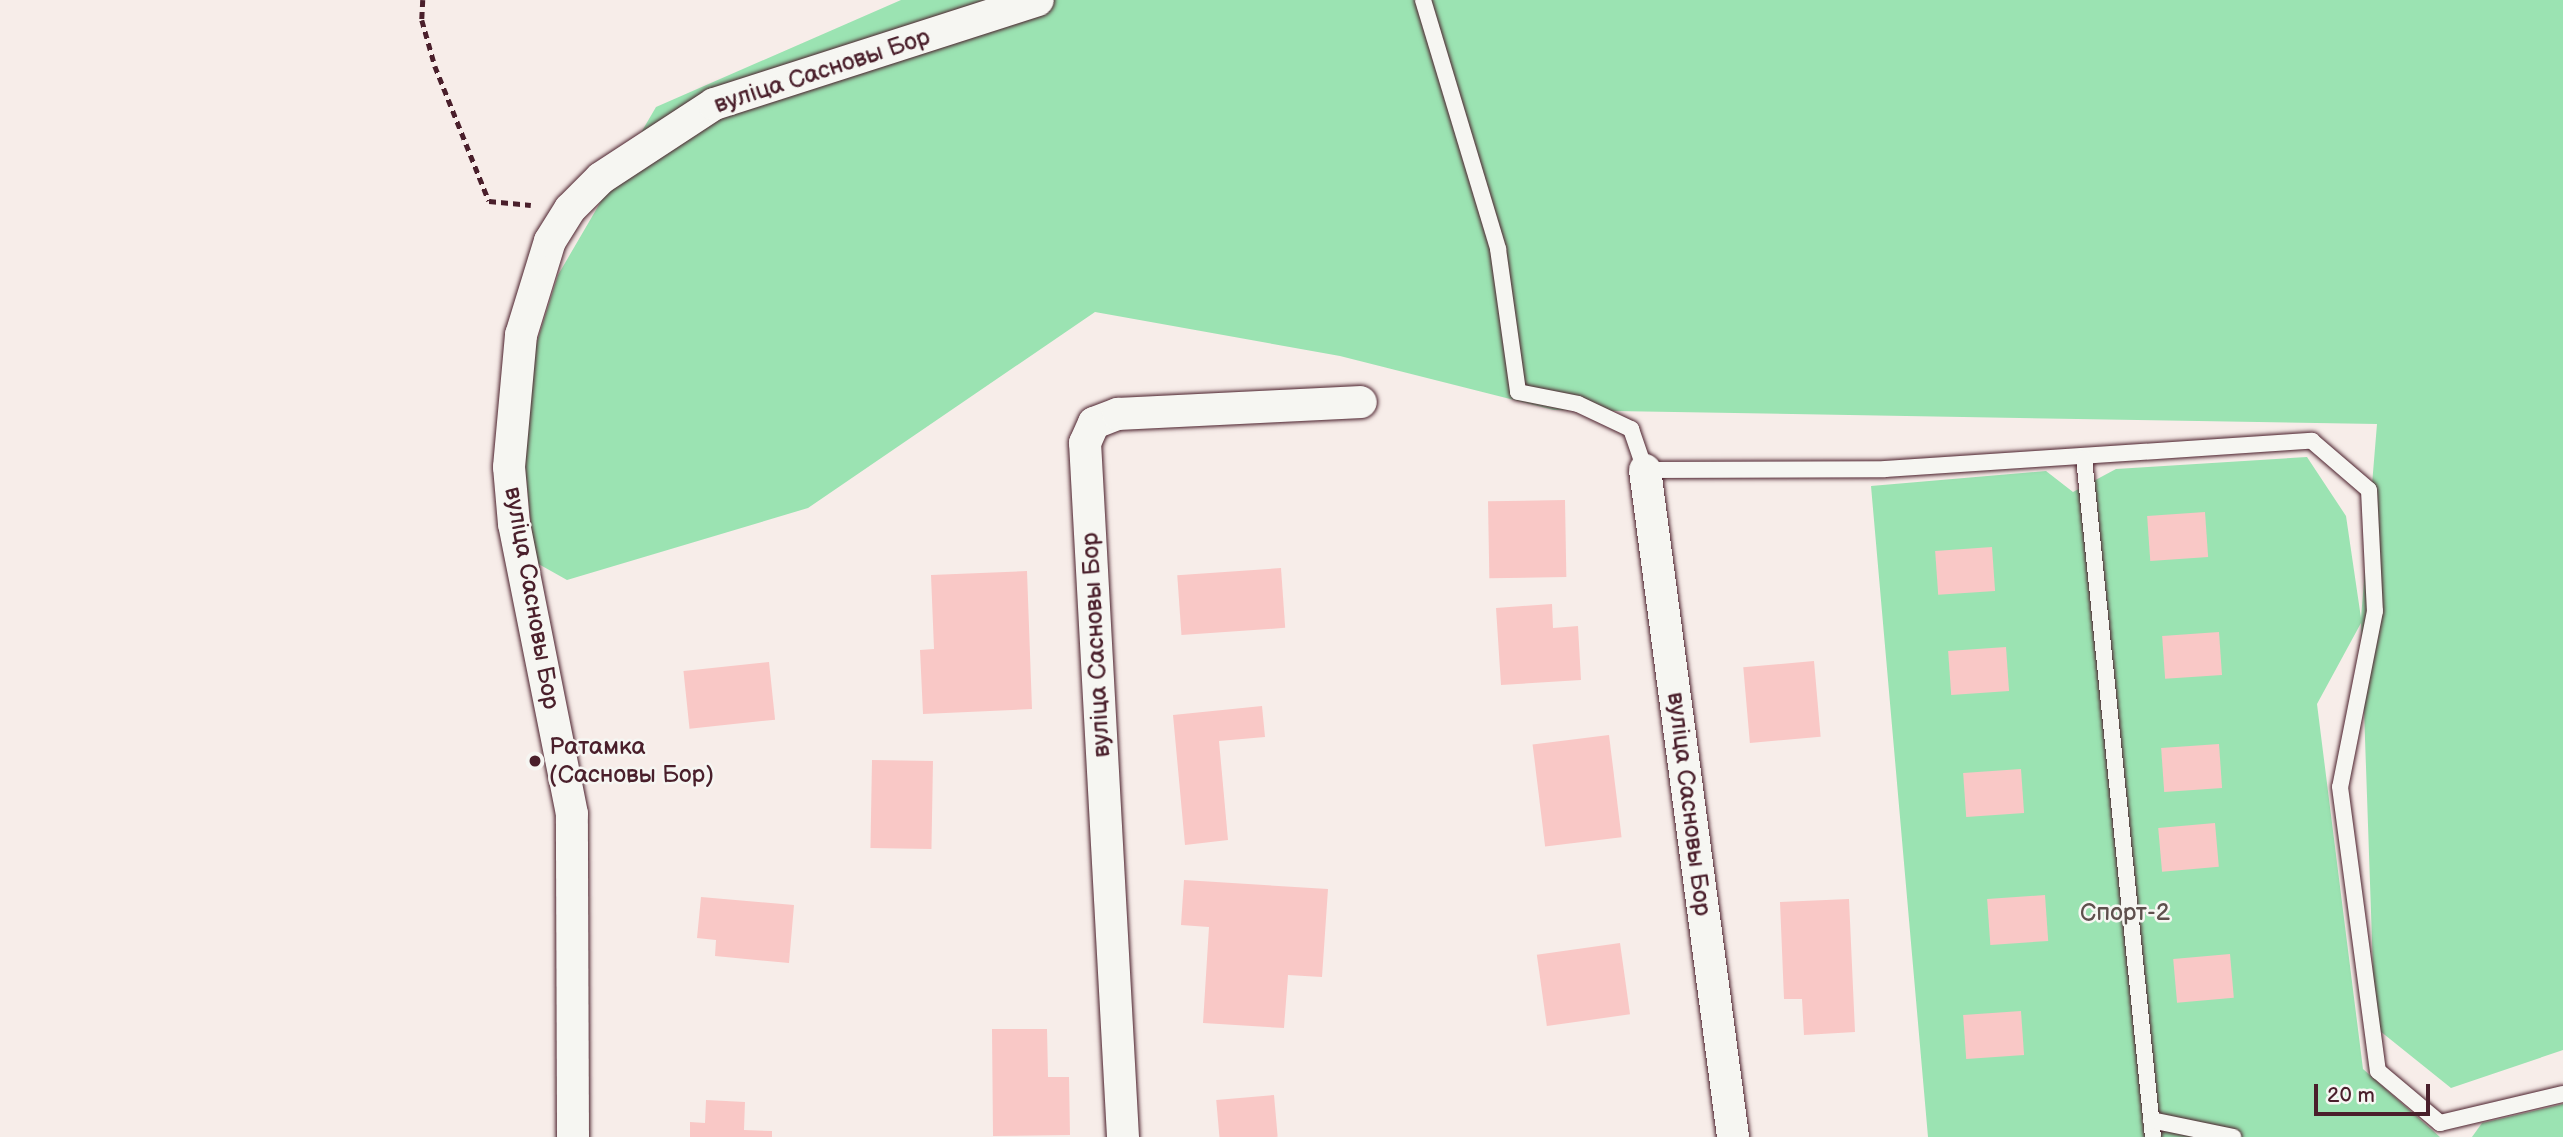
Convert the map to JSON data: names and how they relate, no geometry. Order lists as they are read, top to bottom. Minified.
{"streets":{"street":["вуліца Сасновы Бор"]},"parks":["Спорт-2"],"places":["Ратамка (Сасновы Бор)"],"scale_bar":"20 m"}
